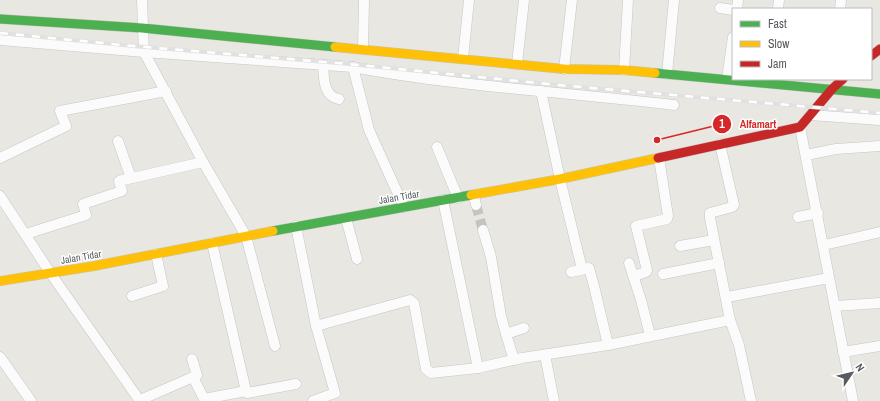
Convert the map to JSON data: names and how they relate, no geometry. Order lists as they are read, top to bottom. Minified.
{"streets":{"street":["Jalan Tidar"]},"places":["Alfamart"],"legend":["Fast","Slow","Jam"],"north":"top right"}
